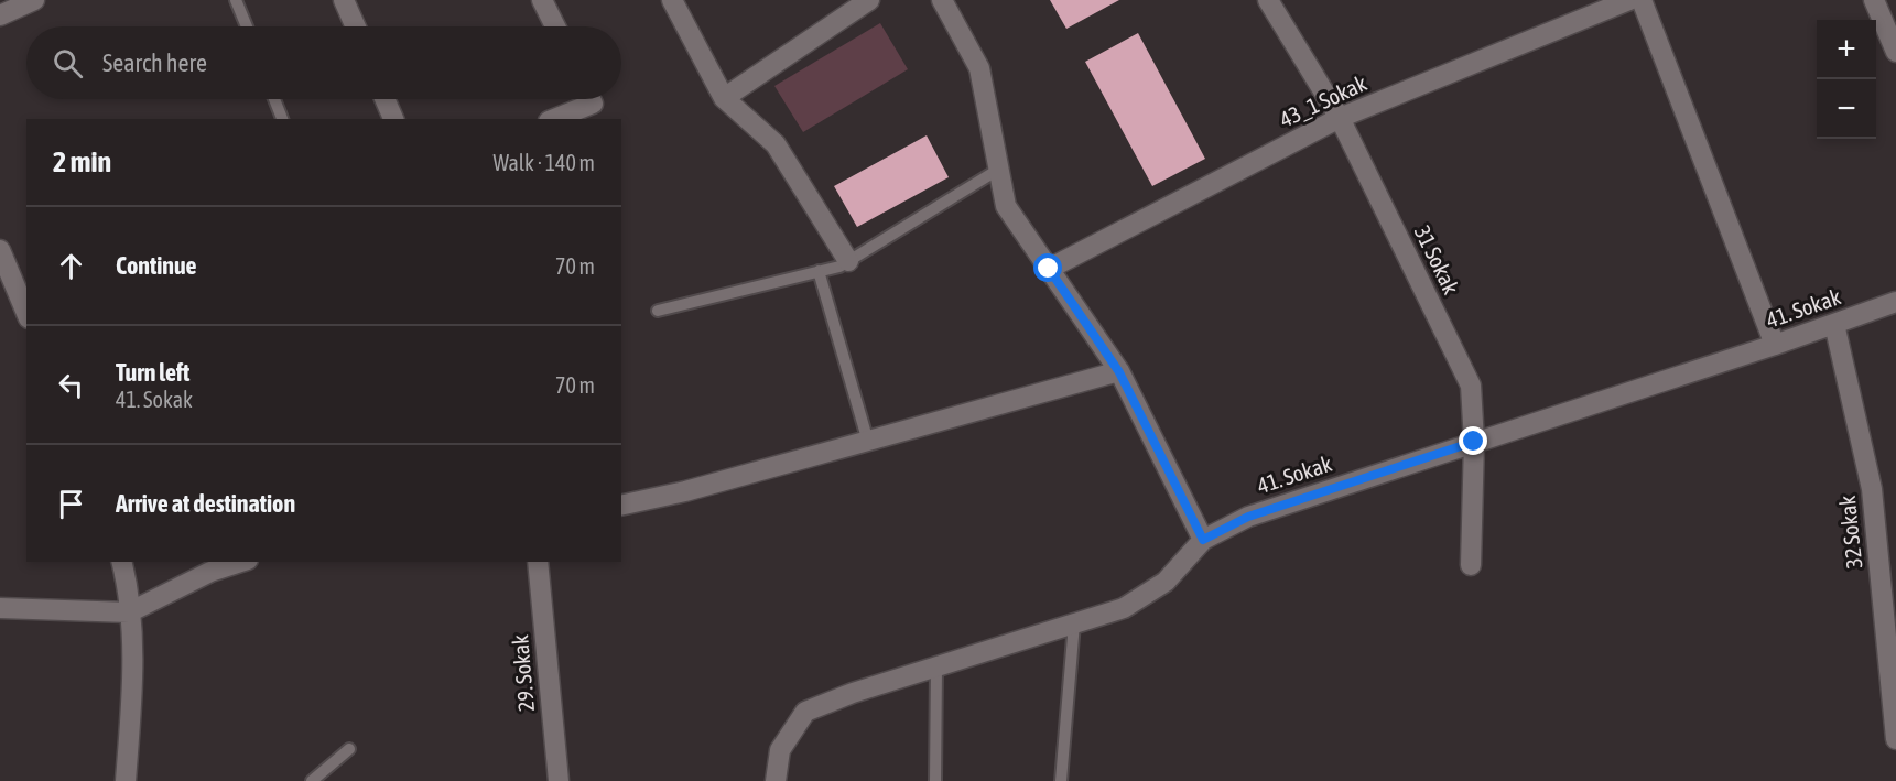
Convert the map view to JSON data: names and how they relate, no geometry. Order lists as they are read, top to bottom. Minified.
{"streets":{"street":["43_1 Sokak","31 Sokak","41. Sokak","32 Sokak","29. Sokak"]},"crossings":[["43_1 Sokak","31 Sokak"],["31 Sokak","41. Sokak"],["41. Sokak","32 Sokak"]],"page":{"map_buttons":["+","−"],"search":"Search here","heading":["2 min","Walk · 140 m"],"list":[["Continue","70 m"],["Turn left","41. Sokak","70 m"],"Arrive at destination"]}}
